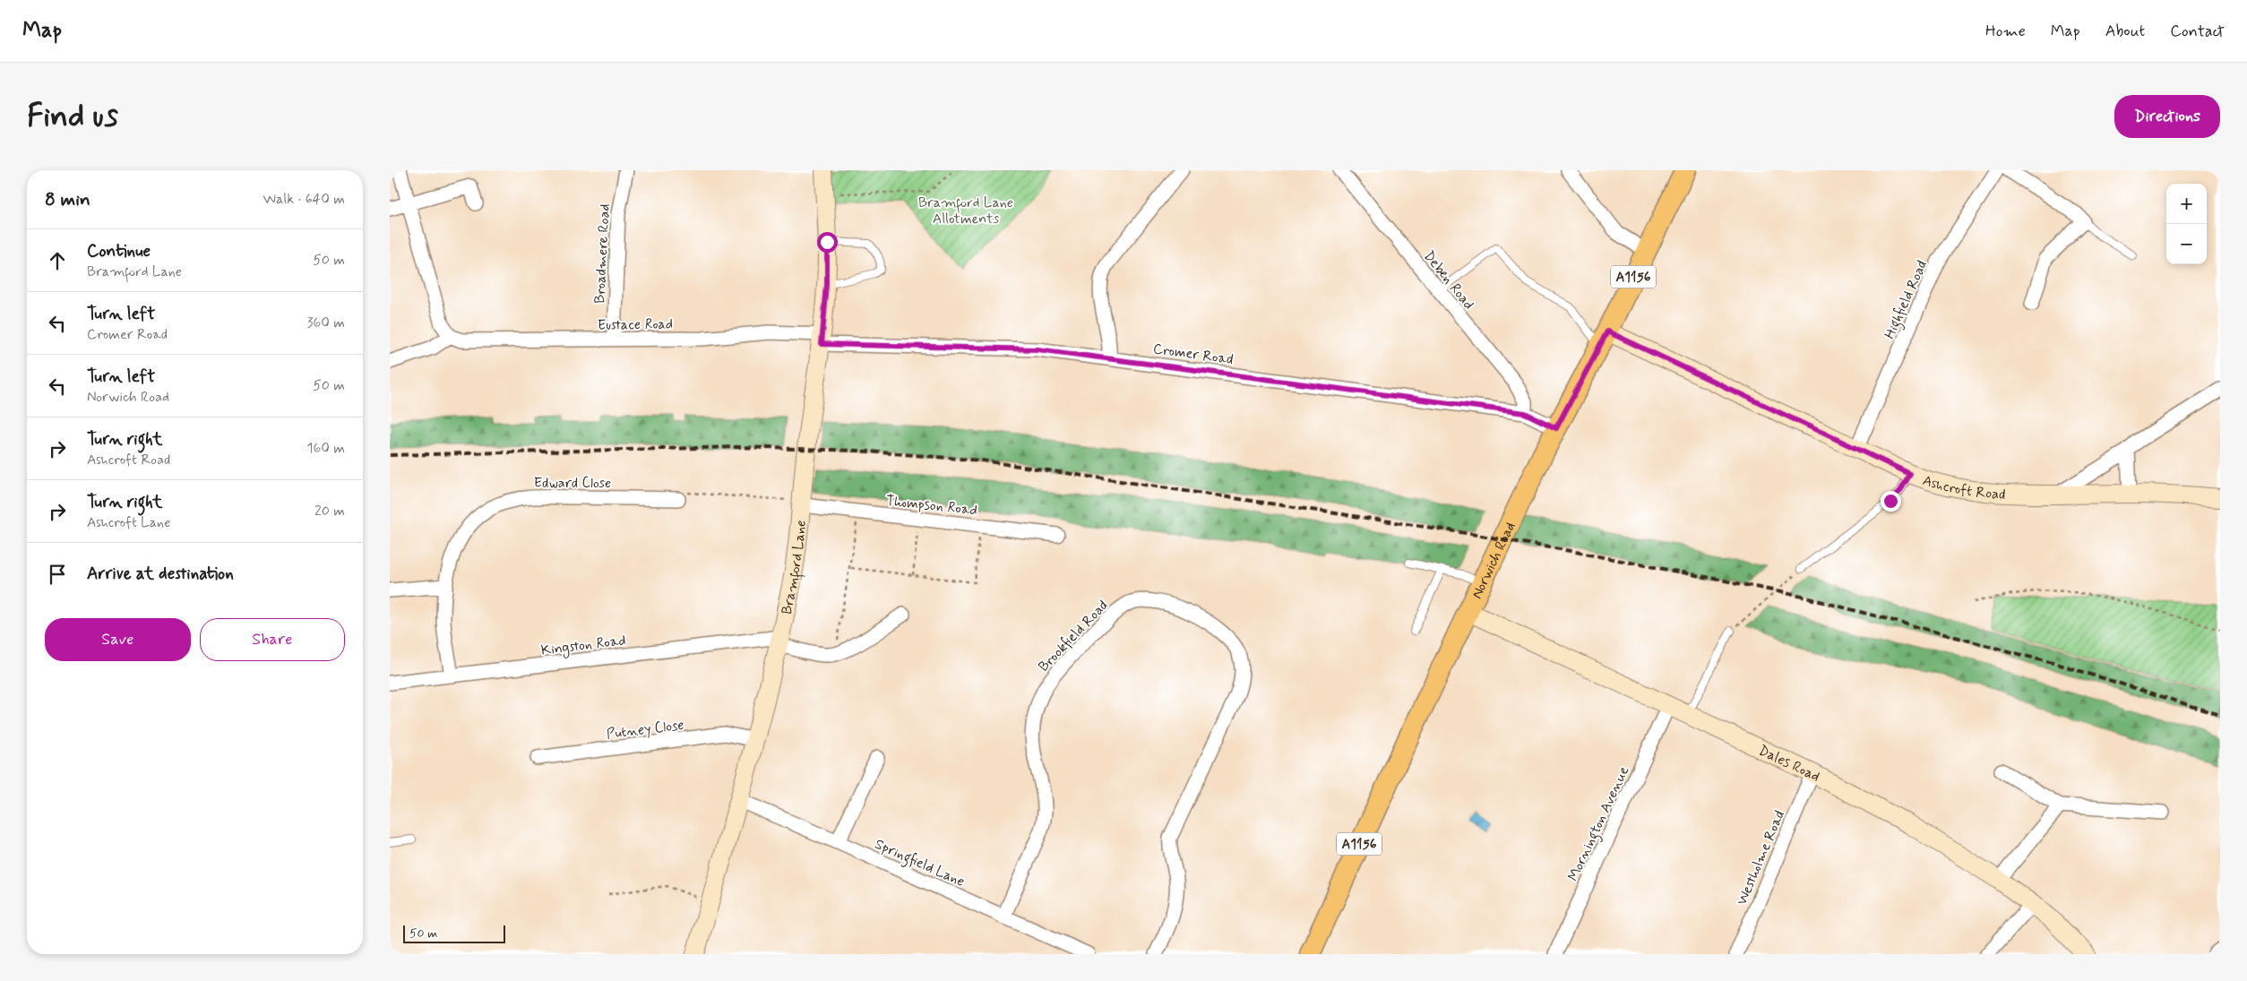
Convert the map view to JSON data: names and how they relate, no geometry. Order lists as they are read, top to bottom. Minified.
{"streets":{"main road":["A1156","Norwich Road"],"street":["Broadmere Road","Deben Road","Highfield Road","Eustace Road","Cromer Road","Edward Close","Ashcroft Road","Thompson Road","Bramford Lane","Brookfield Road","Kingston Road","Putney Close","Dales Road","Mornington Avenue","Westholme Road","Springfield Lane"]},"crossings":[["Broadmere Road","Eustace Road"],["Deben Road","Cromer Road"],["Highfield Road","Ashcroft Road"],["Eustace Road","Cromer Road"],["Eustace Road","Bramford Lane"],["Cromer Road","Norwich Road"],["Cromer Road","Bramford Lane"],["Edward Close","Kingston Road"],["Ashcroft Road","Norwich Road"],["Thompson Road","Bramford Lane"],["Norwich Road","Dales Road"],["Bramford Lane","Kingston Road"],["Bramford Lane","Putney Close"],["Bramford Lane","Springfield Lane"],["Brookfield Road","Springfield Lane"],["Dales Road","Mornington Avenue"],["Dales Road","Westholme Road"]],"parks":["Bramford Lane Allotments"],"scale_bar":"50 m","page":{"header":"Map","nav":["Home","Map","About","Contact"],"buttons":["Directions",["Save","Share"]],"title":"Find us","heading":["8 min","Walk · 640 m"],"map_buttons":["+","−"],"list":[["Continue","Bramford Lane","50 m"],["Turn left","Cromer Road","360 m"],["Turn left","Norwich Road","50 m"],["Turn right","Ashcroft Road","160 m"],["Turn right","Ashcroft Lane","20 m"],"Arrive at destination"],"scale":"50 m"}}
